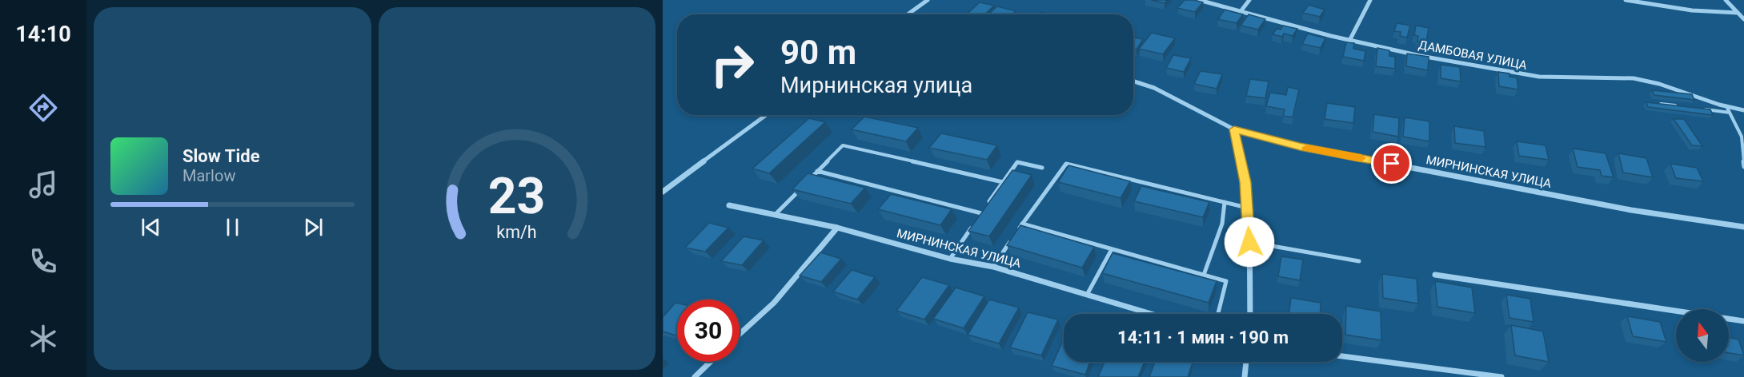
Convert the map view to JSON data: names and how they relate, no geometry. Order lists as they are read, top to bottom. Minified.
{"streets":{"street":["ДАМБОВАЯ УЛИЦА","МИРНИНСКАЯ УЛИЦА"]},"north":"top","page":{"tabs":"14:10","turn":["90 m","Мирнинская улица"],"song":["Slow Tide","Marlow"],"limit":"30","trip":"14:11 · 1 мин · 190 m","gauge":["23","km/h"]}}
